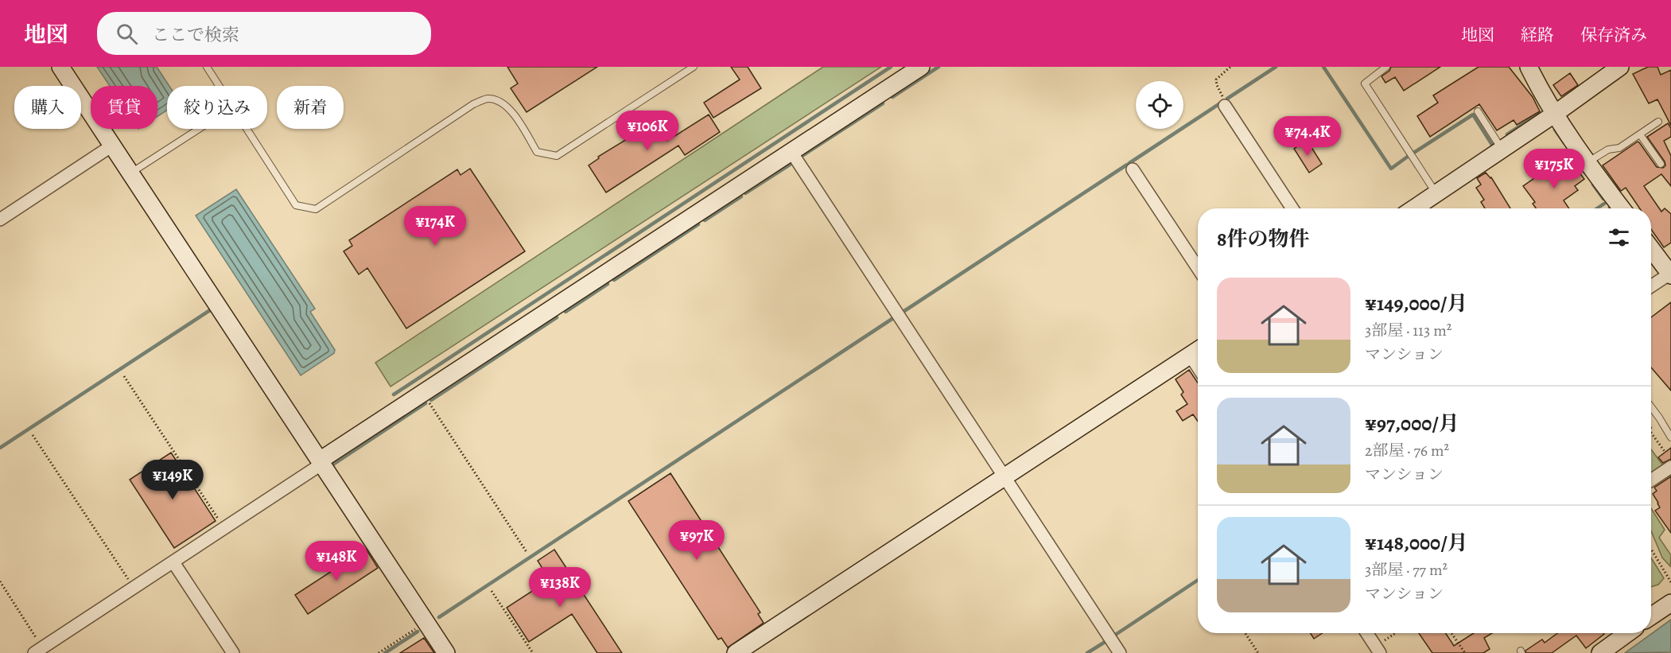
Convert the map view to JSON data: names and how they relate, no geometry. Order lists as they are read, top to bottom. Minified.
{"page":{"header":"地図","search":"ここで検索","nav":["地図","経路","保存済み"],"chip":["購入","賃貸","絞り込み","新着"],"price":["¥106K","¥74.4K","¥175K","¥174K","¥149K","¥97K","¥148K","¥138K"],"heading":"8件の物件","list":[{"name":"¥149,000/月","note":"3部屋 · 113 m² · マンション"},{"name":"¥97,000/月","note":"2部屋 · 76 m² · マンション"},{"name":"¥148,000/月","note":"3部屋 · 77 m² · マンション"}]}}
